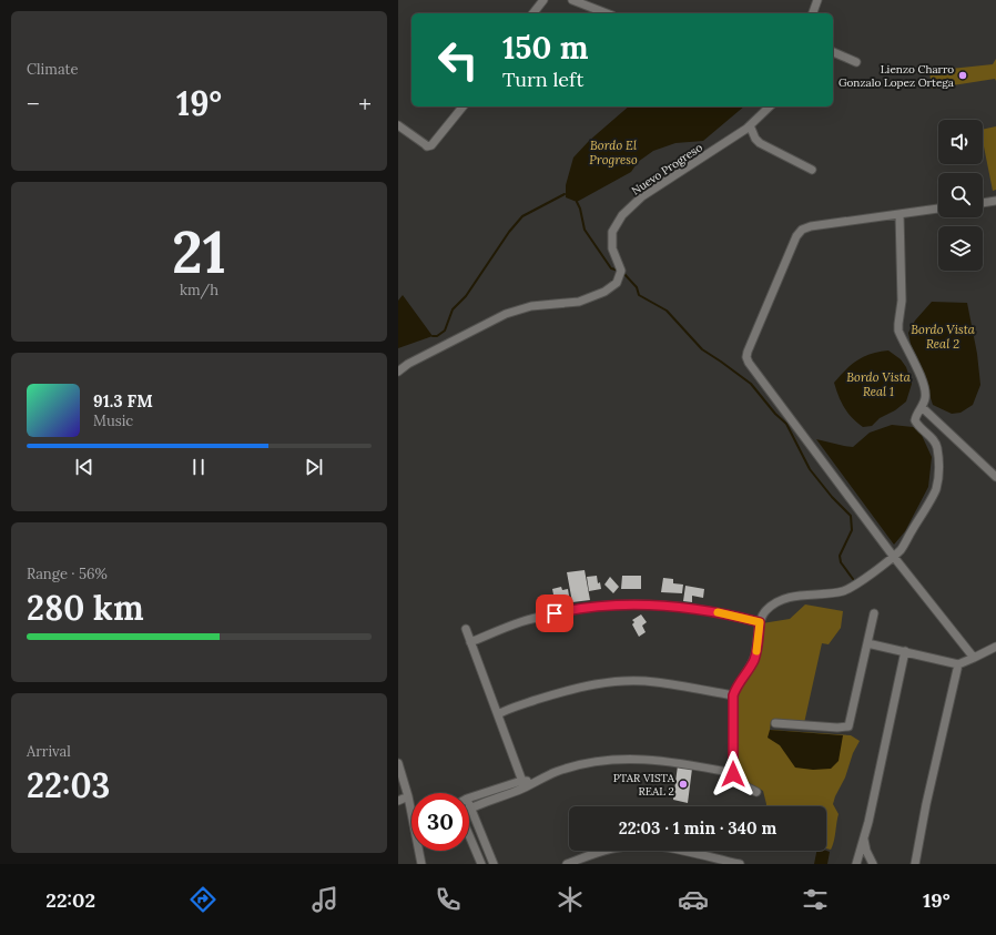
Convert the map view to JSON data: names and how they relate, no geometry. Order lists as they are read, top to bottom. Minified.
{"streets":{"street":["Nuevo Progreso"]},"water":["Bordo El Progreso","Bordo Vista Real 2","Bordo Vista Real 1"],"places":["Lienzo Charro Gonzalo Lopez Ortega","PTAR VISTA REAL 2"],"page":{"tile":["Climate",["21","km/h"],["Range · 56%","280 km"],["Arrival","22:03"]],"turn":["150 m","Turn left"],"heat":["−","19°","+"],"song":["91.3 FM","Music"],"limit":"30","trip":"22:03 · 1 min · 340 m","tabs":["22:02","19°"]}}
